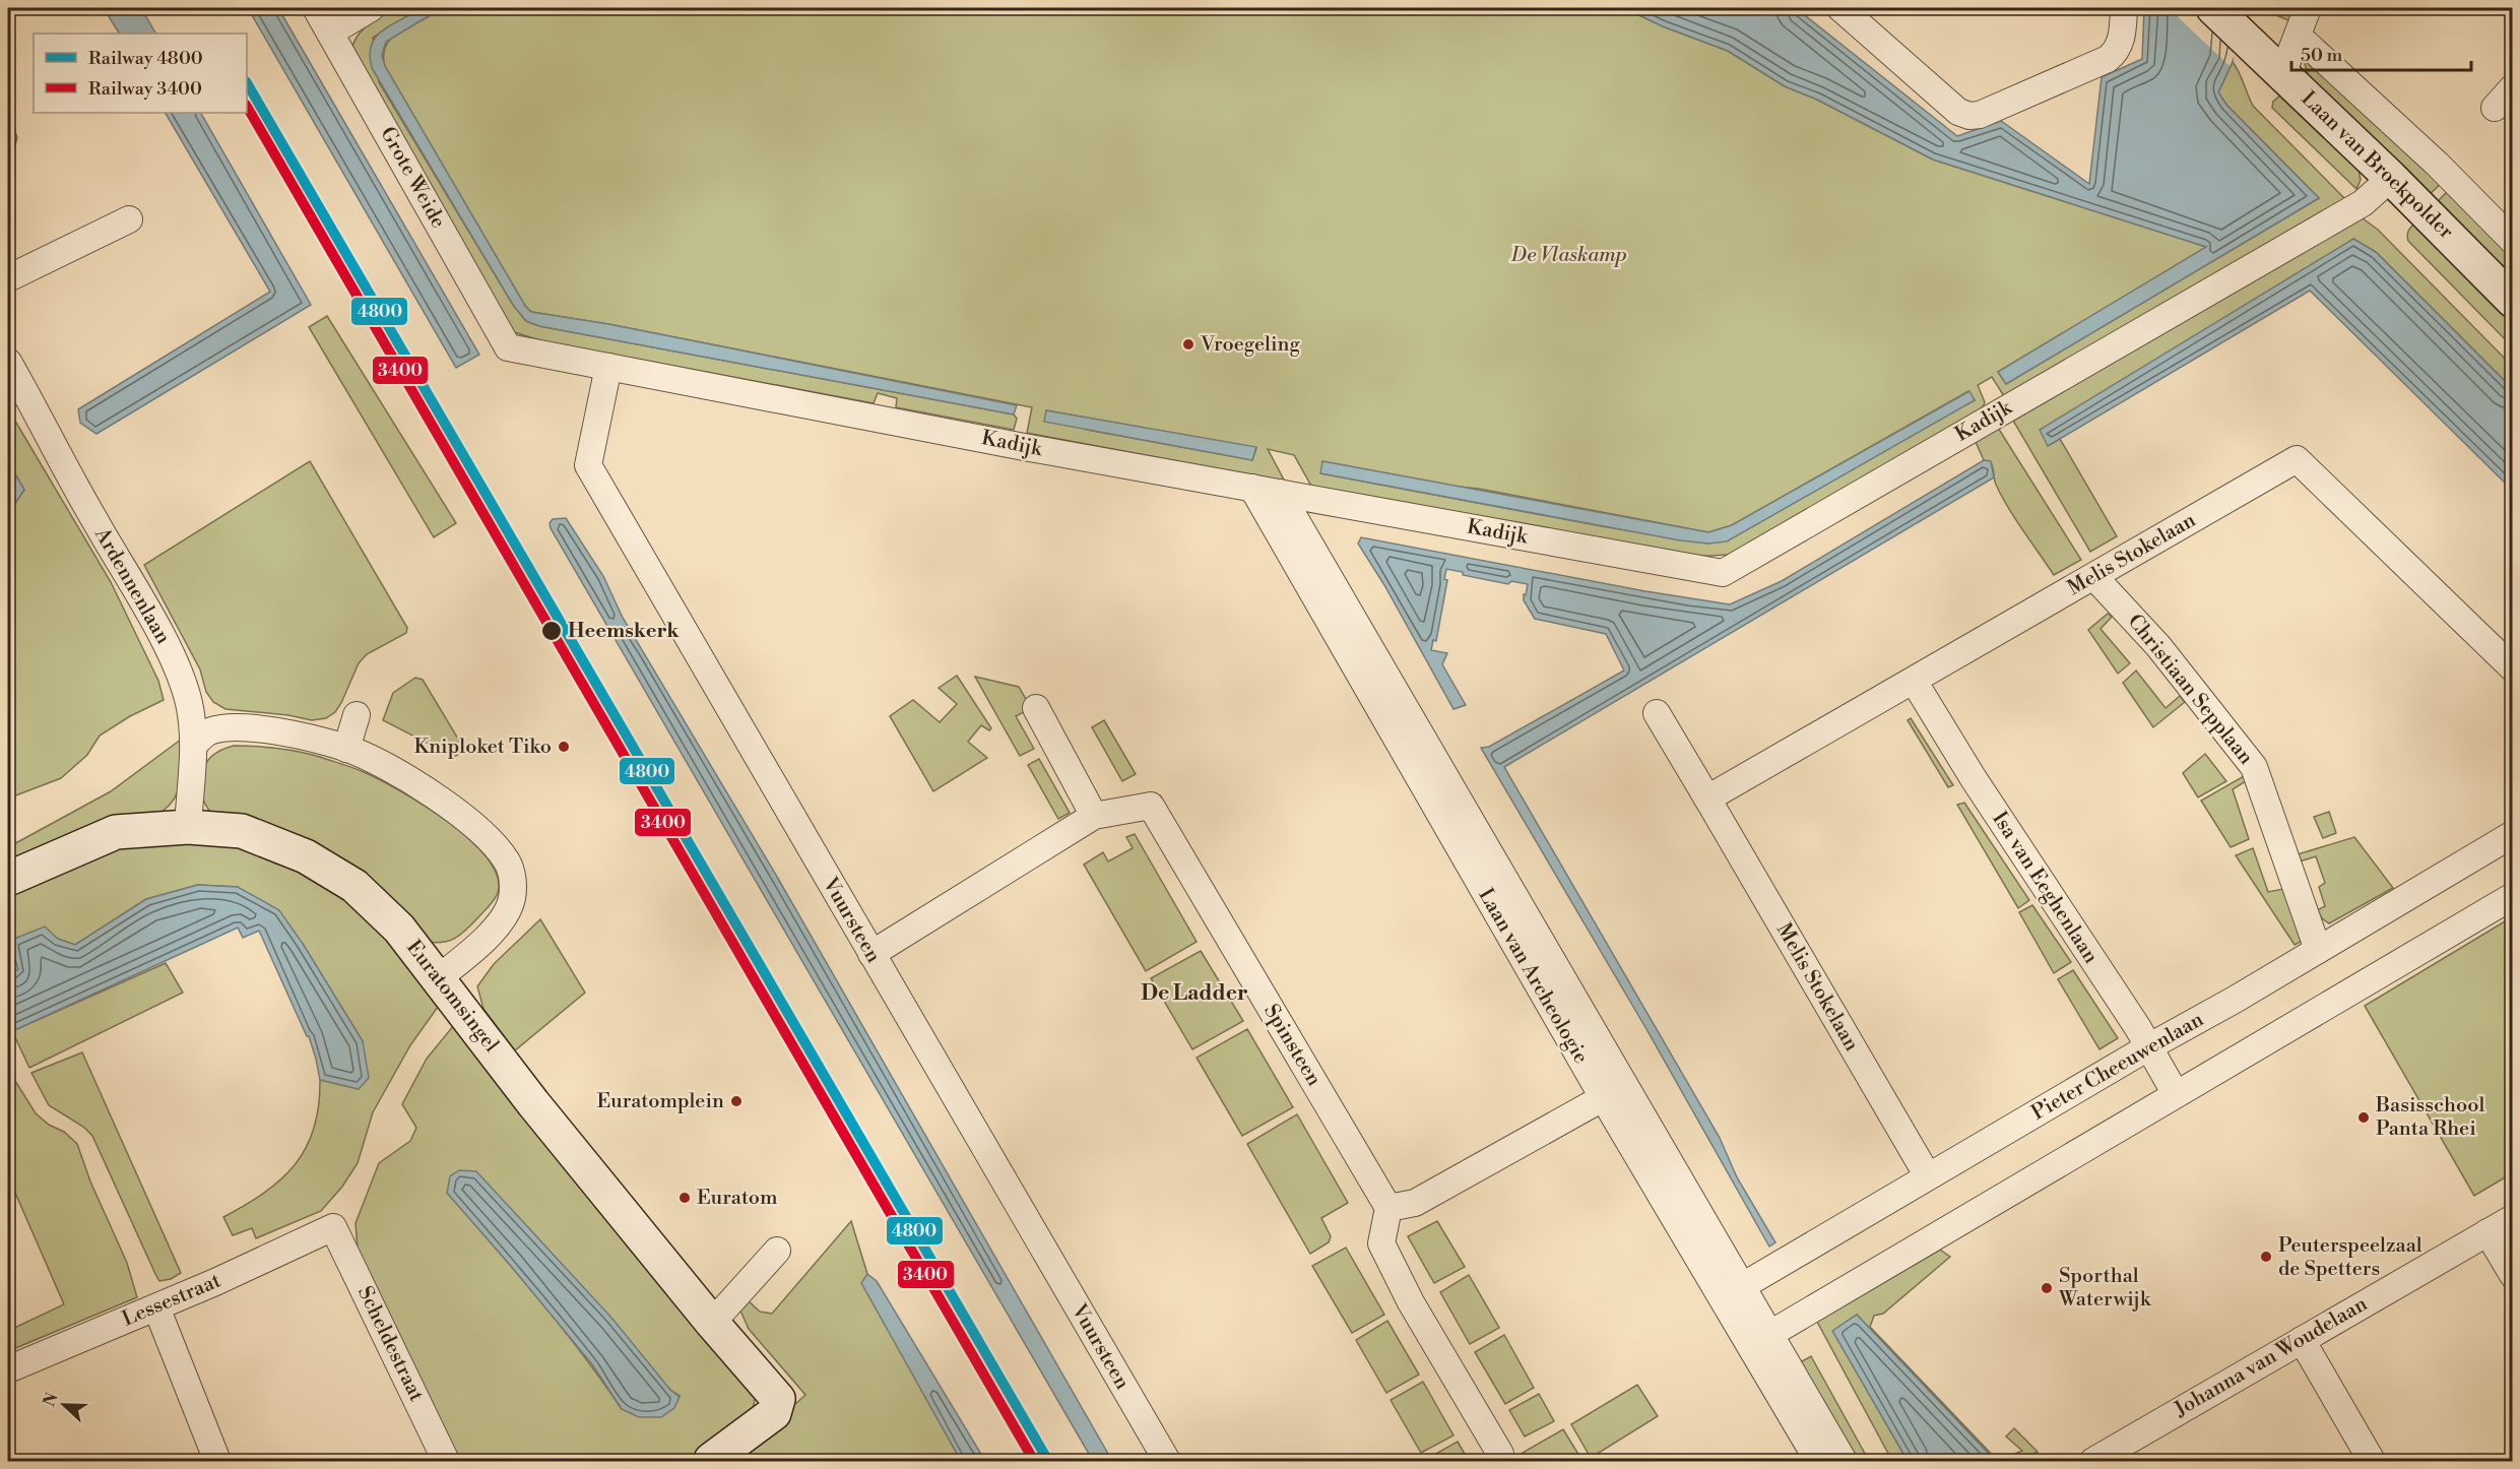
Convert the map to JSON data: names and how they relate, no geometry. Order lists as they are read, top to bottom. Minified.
{"streets":{"street":["Laan van Broekpolder","Grote Weide","Kadijk","Melis Stokelaan","Ardennenlaan","Christiaan Sepplaan","Isa van Eeghenlaan","Vuursteen","Laan van Archeologie","Euratomsingel","Spinsteen","Pieter Cheeuwenlaan","Lessestraat","Scheldestraat","Johanna van Woudelaan"]},"crossings":[["Laan van Broekpolder","Kadijk"],["Grote Weide","Kadijk"],["Kadijk","Vuursteen"],["Kadijk","Laan van Archeologie"],["Melis Stokelaan","Christiaan Sepplaan"],["Melis Stokelaan","Isa van Eeghenlaan"],["Melis Stokelaan","Pieter Cheeuwenlaan"],["Ardennenlaan","Euratomsingel"],["Christiaan Sepplaan","Pieter Cheeuwenlaan"],["Isa van Eeghenlaan","Pieter Cheeuwenlaan"],["Vuursteen","Spinsteen"],["Laan van Archeologie","Pieter Cheeuwenlaan"],["Lessestraat","Scheldestraat"]],"districts":["De Ladder"],"parks":["De Vlaskamp"],"places":["Vroegeling","Heemskerk","Kniploket Tiko","Euratomplein","Basisschool Panta Rhei","Euratom","Peuterspeelzaal de Spetters","Sporthal Waterwijk"],"lines":["rail line 4800","rail line 3400"],"legend":["Railway 4800","Railway 3400"],"scale_bar":"50 m","north":"left"}
